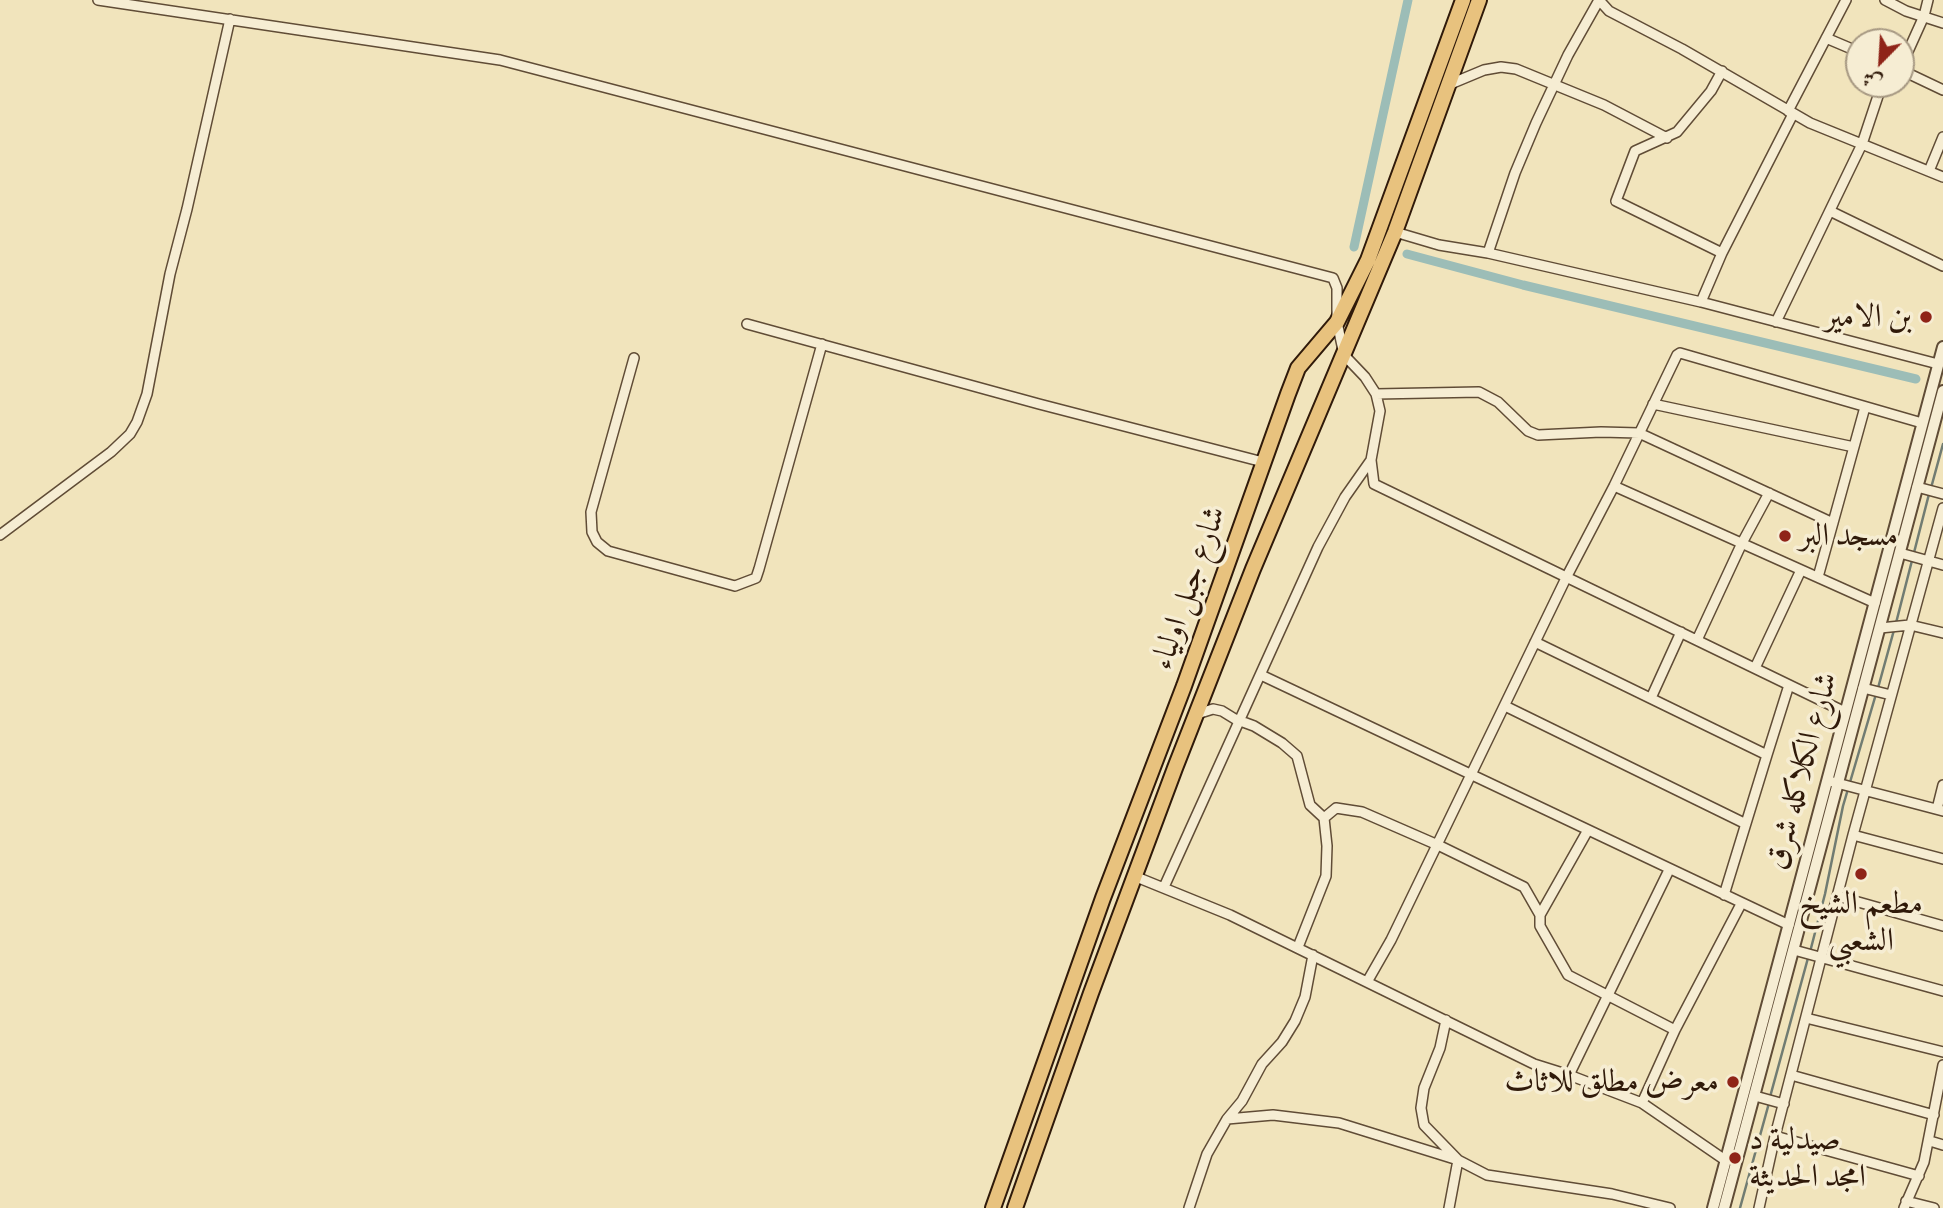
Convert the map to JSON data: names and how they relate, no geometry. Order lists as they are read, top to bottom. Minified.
{"streets":{"highway":["شارع جبل اولياء"],"street":["شارع الكلاكله شرق"]},"places":["بن الامير","مسجد البر","مطعم الشيخ الشعبي","معرض مطلق للاثاث","صيدلية د امجد الحديثة"],"north":"bottom left"}
